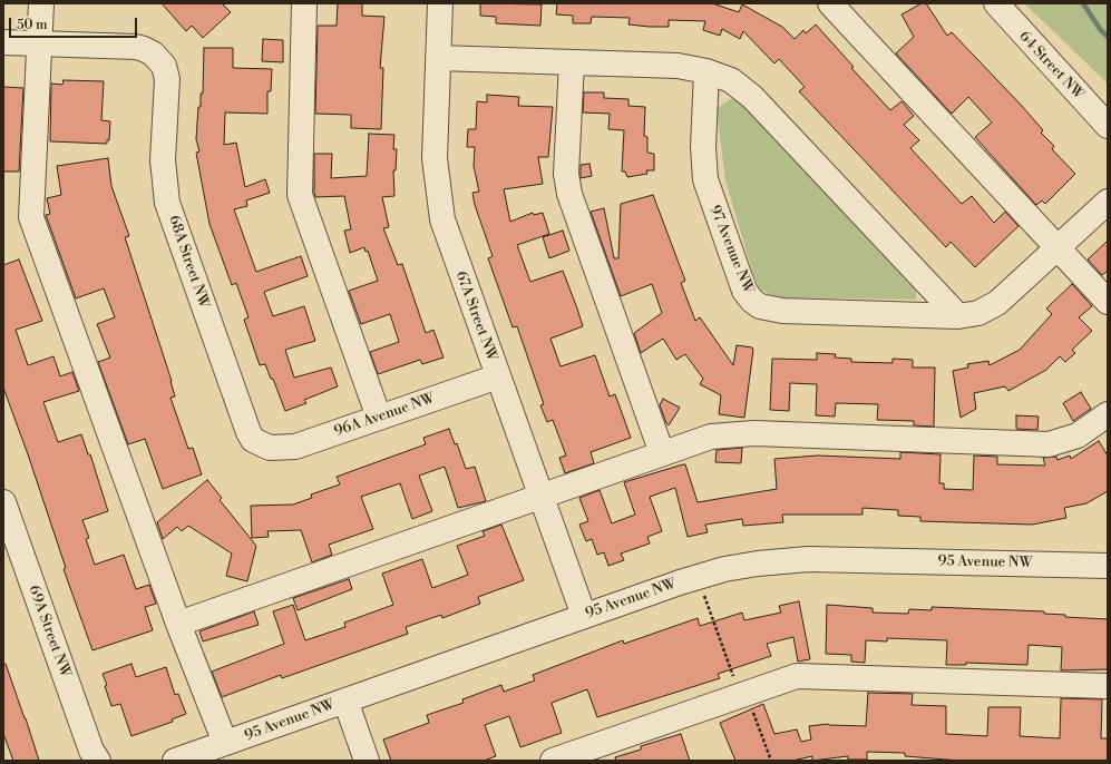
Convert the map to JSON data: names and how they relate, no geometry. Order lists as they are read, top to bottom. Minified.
{"streets":{"street":["64 Street NW","97 Avenue NW","68A Street NW","67A Street NW","96A Avenue NW","95 Avenue NW","69A Street NW"]},"crossings":[["68A Street NW","96A Avenue NW"],["67A Street NW","96A Avenue NW"],["67A Street NW","95 Avenue NW"]],"scale_bar":"50 m"}
